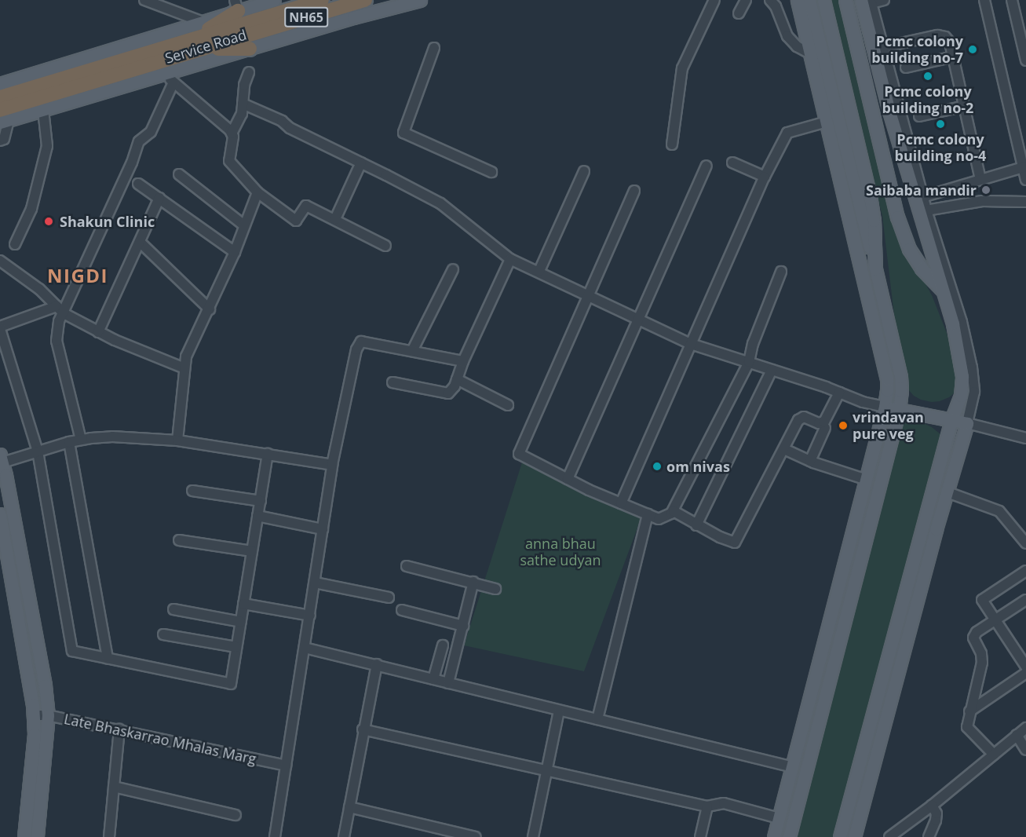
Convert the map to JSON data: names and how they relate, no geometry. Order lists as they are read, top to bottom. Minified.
{"streets":{"highway":["NH65"],"main road":["Service Road"],"street":["Late Bhaskarrao Mhalas Marg"]},"crossings":[["NH65","Service Road"]],"districts":["NIGDI"],"parks":["anna bhau sathe udyan"],"places":["Pcmc colony building no-7","Pcmc colony building no-2","Pcmc colony building no-4","Saibaba mandir","Shakun Clinic","vrindavan pure veg","om nivas"]}
